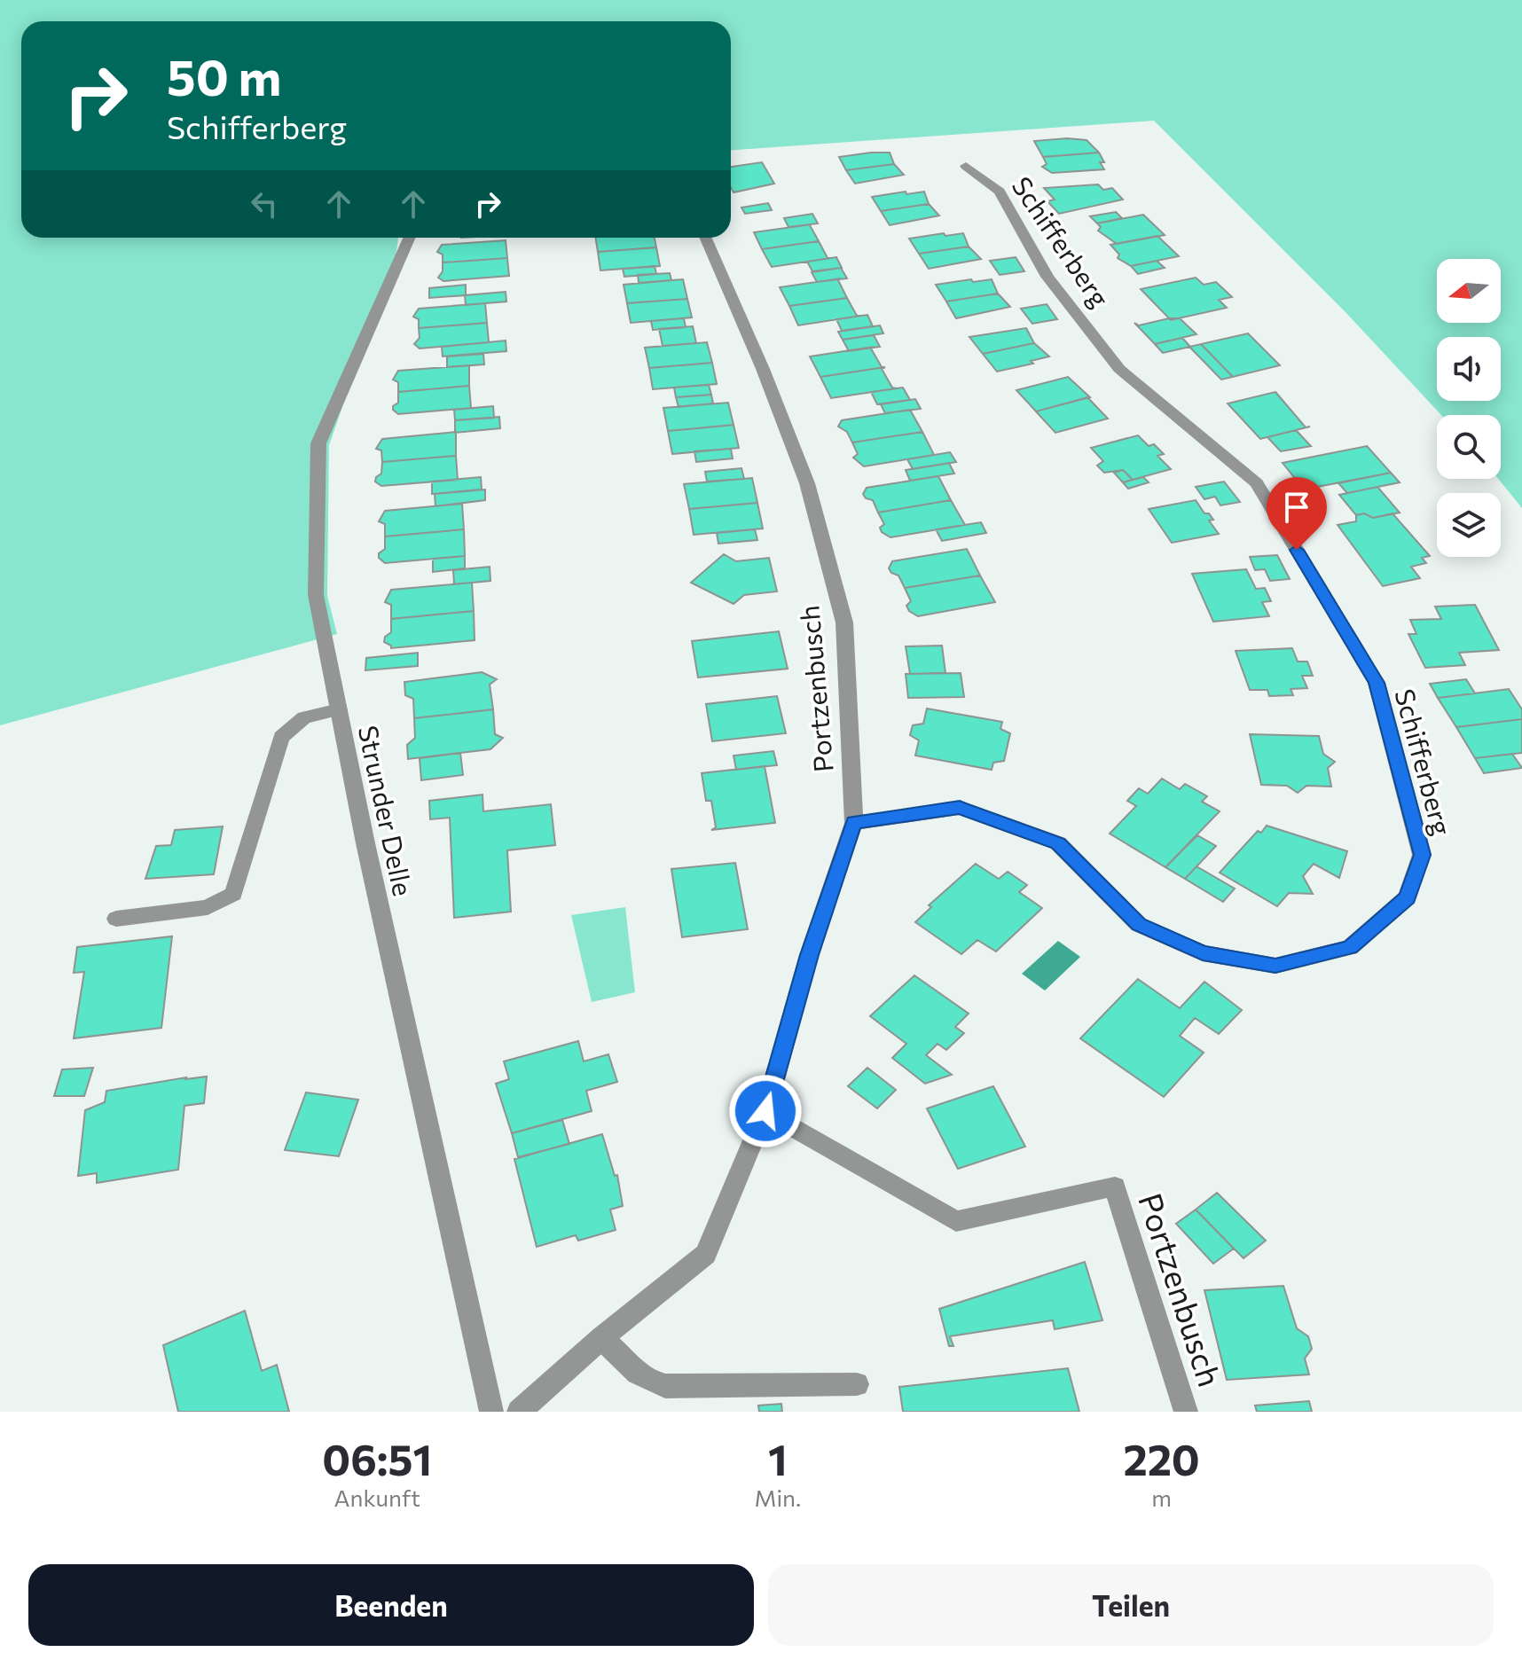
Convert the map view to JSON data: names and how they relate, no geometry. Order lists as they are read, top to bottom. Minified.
{"streets":{"street":["Schifferberg","Portzenbusch","Strunder Delle"]},"crossings":[["Schifferberg","Portzenbusch"]],"north":"left","page":{"turn":["50 m","Schifferberg"],"eta":["06:51","Ankunft","1","Min.","220","m"],"buttons":["Beenden","Teilen"]}}
